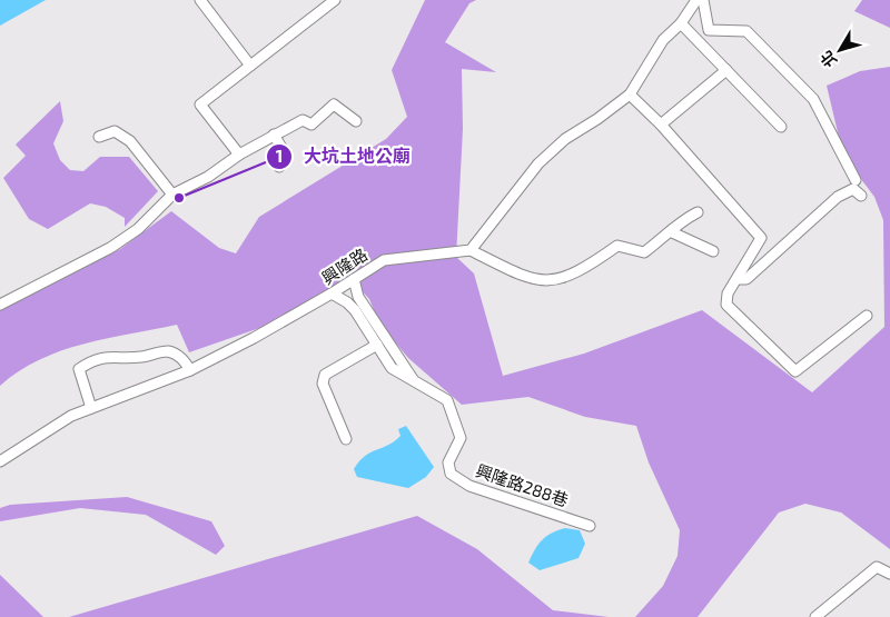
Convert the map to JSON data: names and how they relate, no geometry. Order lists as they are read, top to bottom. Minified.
{"streets":{"street":["興隆路","興隆路288巷"]},"crossings":[["興隆路","興隆路288巷"]],"places":["大坑土地公廟"],"north":"bottom left"}
